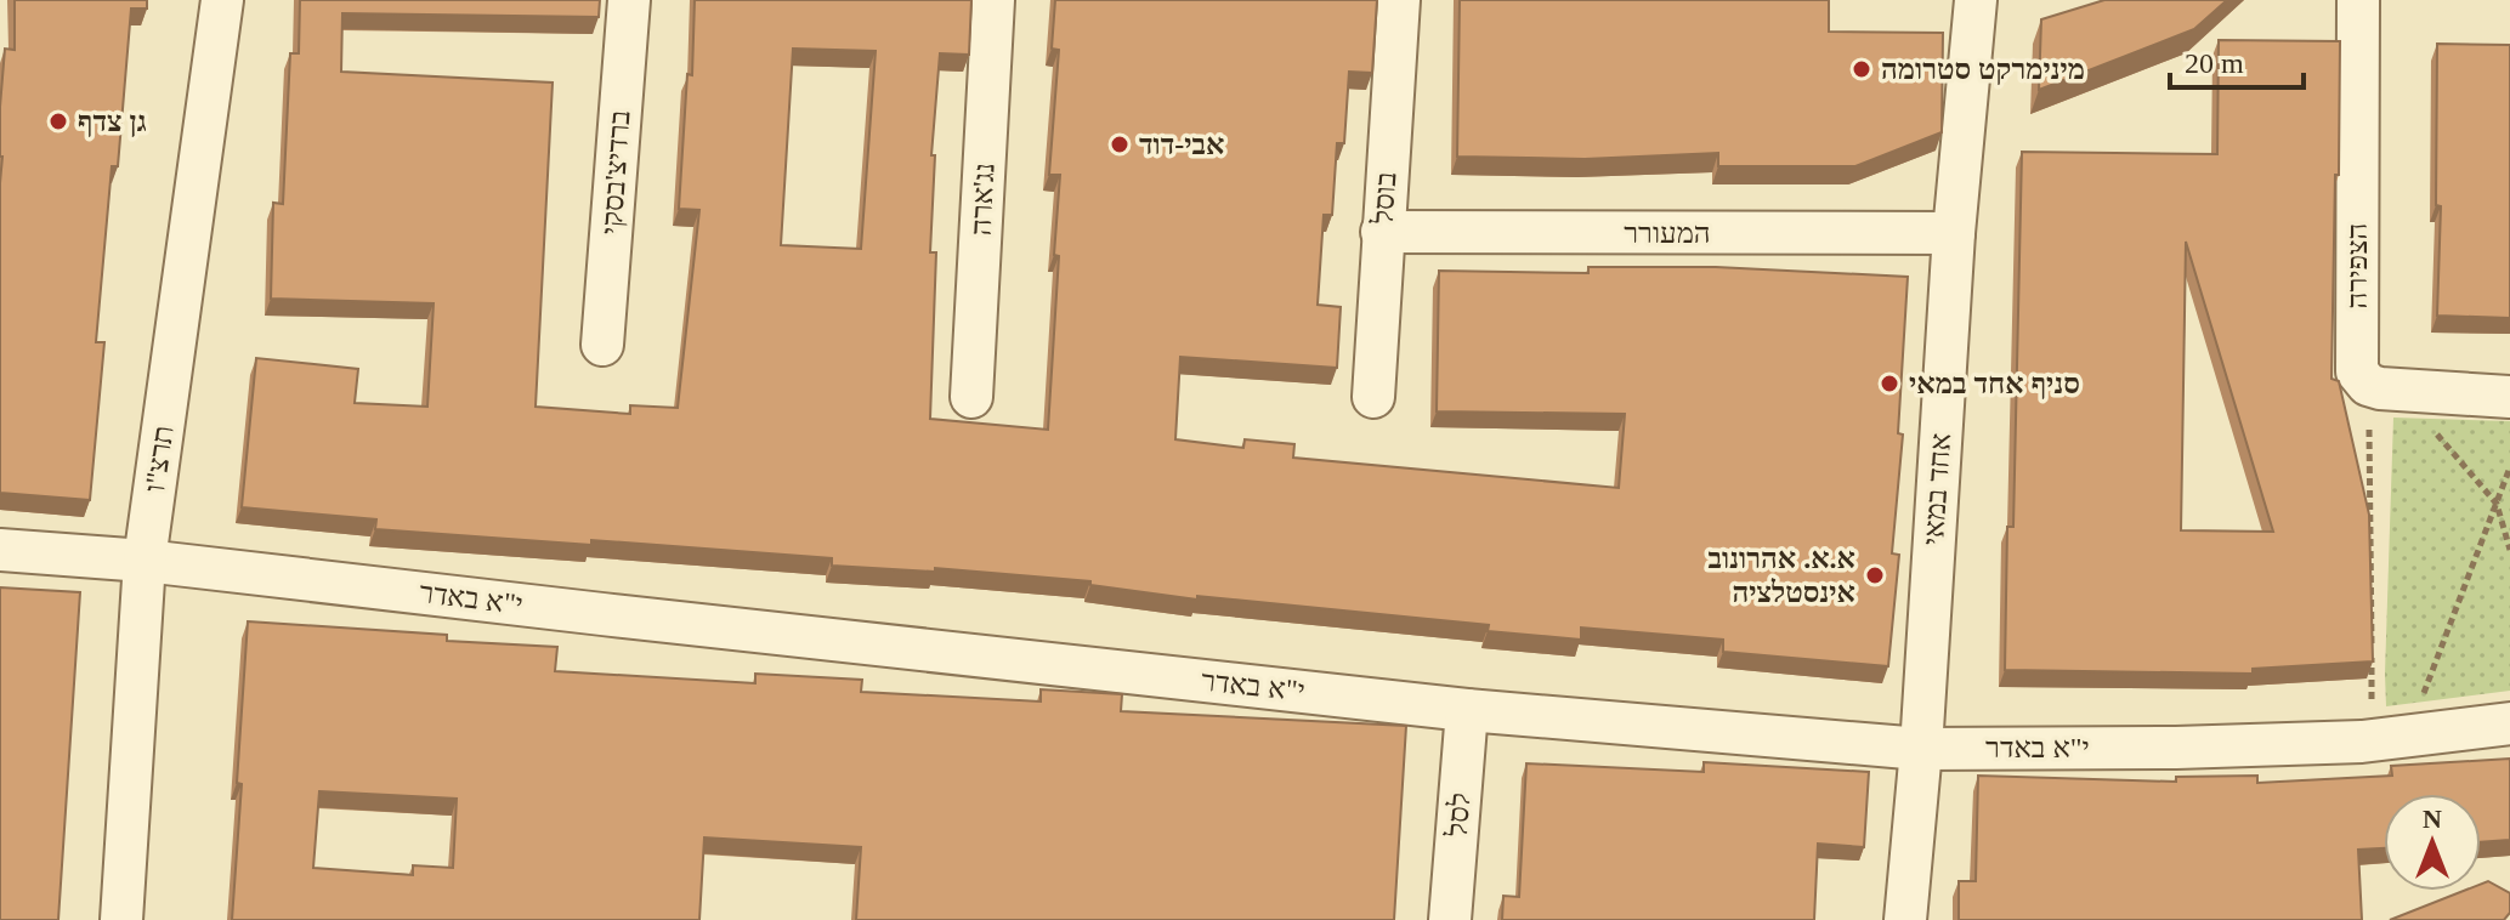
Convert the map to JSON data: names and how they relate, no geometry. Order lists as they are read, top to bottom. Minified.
{"streets":{"street":["ברדיצ'בסקי","בוסל","נג'ארה","המעורר","הצפירה","תרצ\"ו","אחד במאי","י\"א באדר","לסל"]},"crossings":[["בוסל","המעורר"],["המעורר","אחד במאי"],["תרצ\"ו","י\"א באדר"],["אחד במאי","י\"א באדר"],["י\"א באדר","לסל"]],"places":["מינימרקט סטרומה","גן צדף","אבי-דוד","סניף אחד במאי","א.א. אהרונוב אינסטלציה"],"scale_bar":"20 m","north":"top"}
